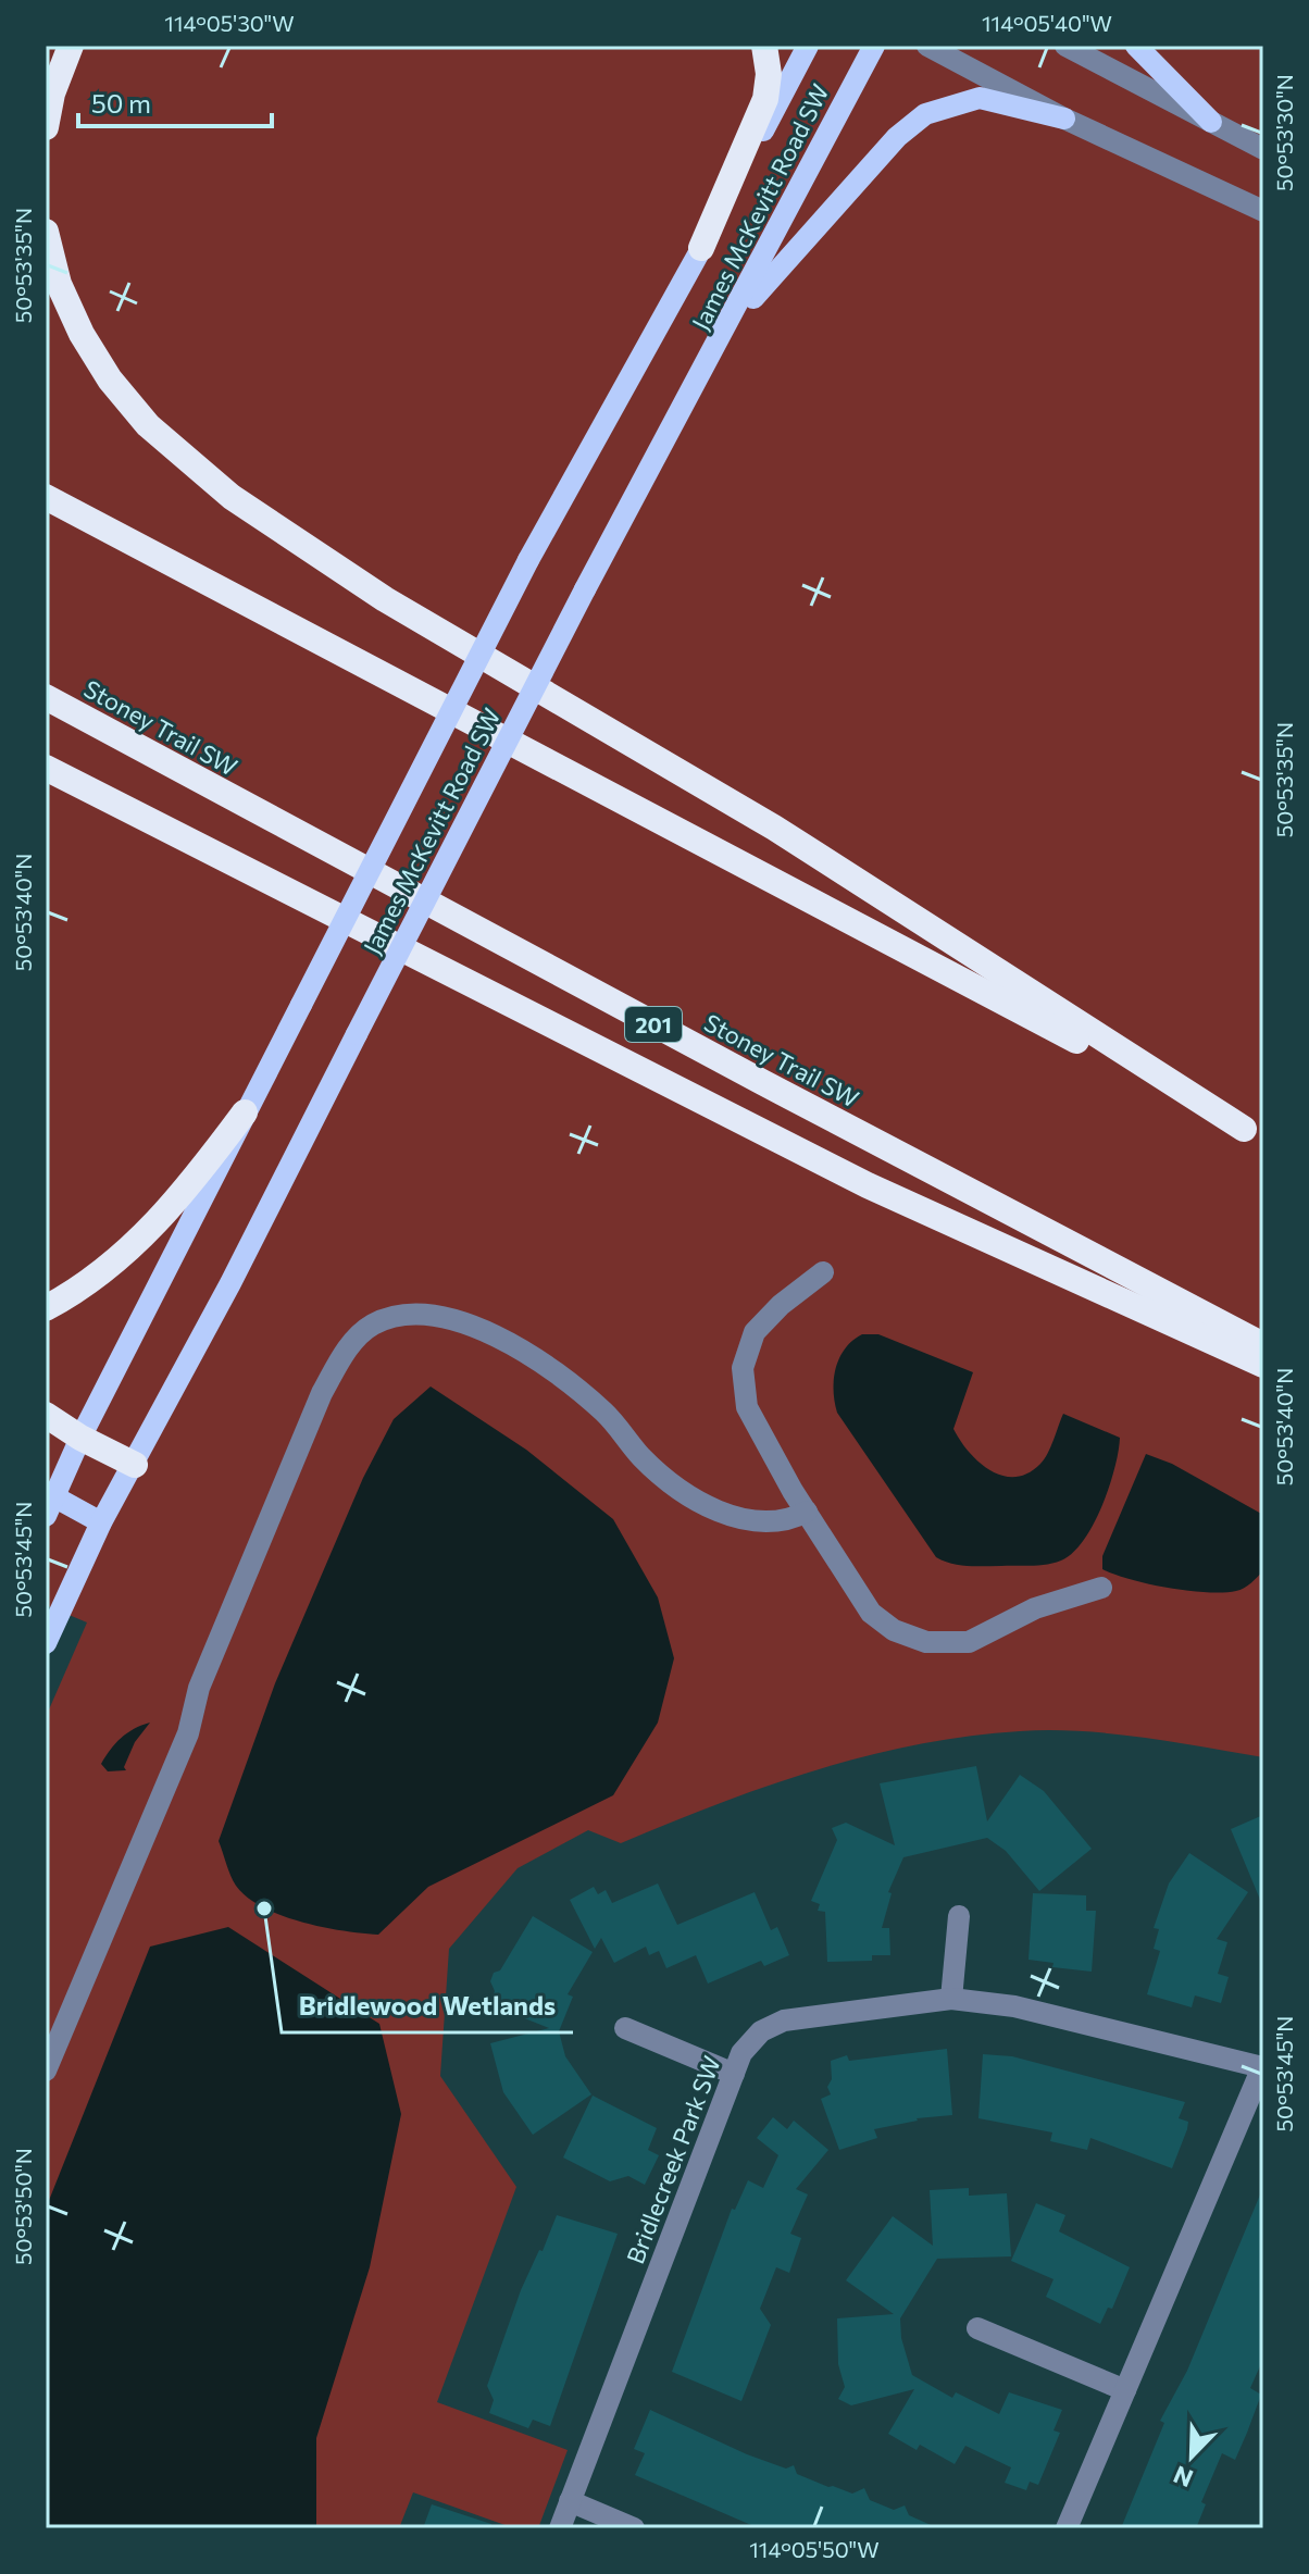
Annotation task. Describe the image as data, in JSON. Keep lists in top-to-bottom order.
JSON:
{
  "streets": {
    "highway": ["Stoney Trail SW", "201"],
    "main road": ["James McKevitt Road SW"],
    "street": ["Bridlecreek Park SW"]
  },
  "places": ["Bridlewood Wetlands"],
  "scale_bar": "50 m",
  "north": "bottom left",
  "coordinates": [
    "114°05'30\"W",
    "114°05'40\"W",
    "50°53'30\"N",
    "50°53'35\"N",
    "50°53'40\"N",
    "50°53'45\"N",
    "50°53'50\"N",
    "114°05'50\"W"
  ]
}
